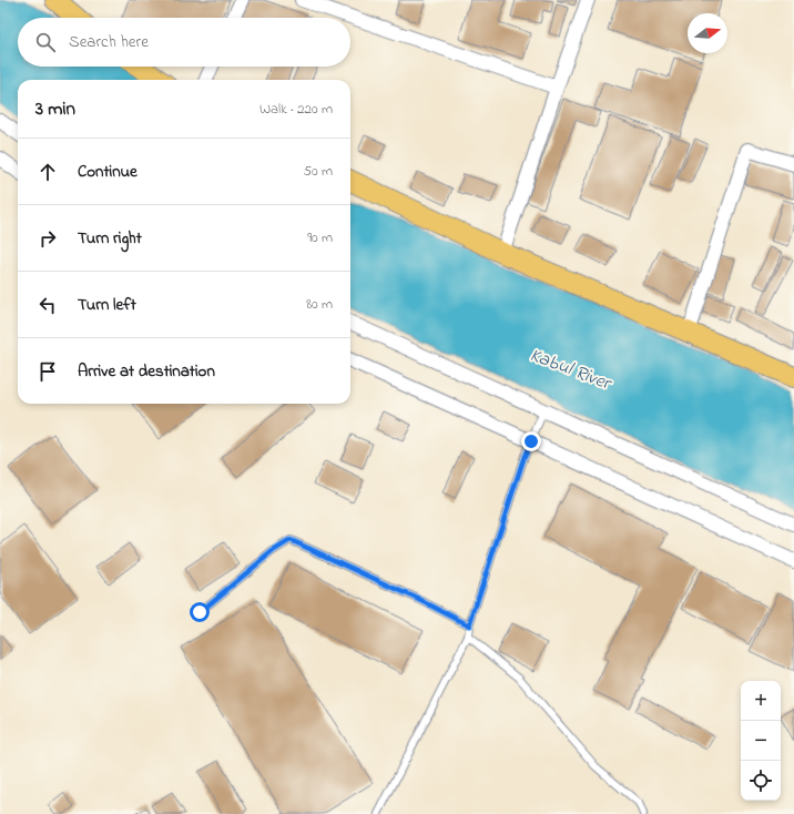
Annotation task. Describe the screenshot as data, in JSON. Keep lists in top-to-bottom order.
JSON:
{
  "water": ["Kabul River"],
  "north": "right",
  "page": {
    "search": "Search here",
    "heading": ["3 min", "Walk · 220 m"],
    "list": [
      ["Continue", "50 m"],
      ["Turn right", "90 m"],
      ["Turn left", "80 m"],
      "Arrive at destination"
    ],
    "map_buttons": ["+", "−"]
  }
}
